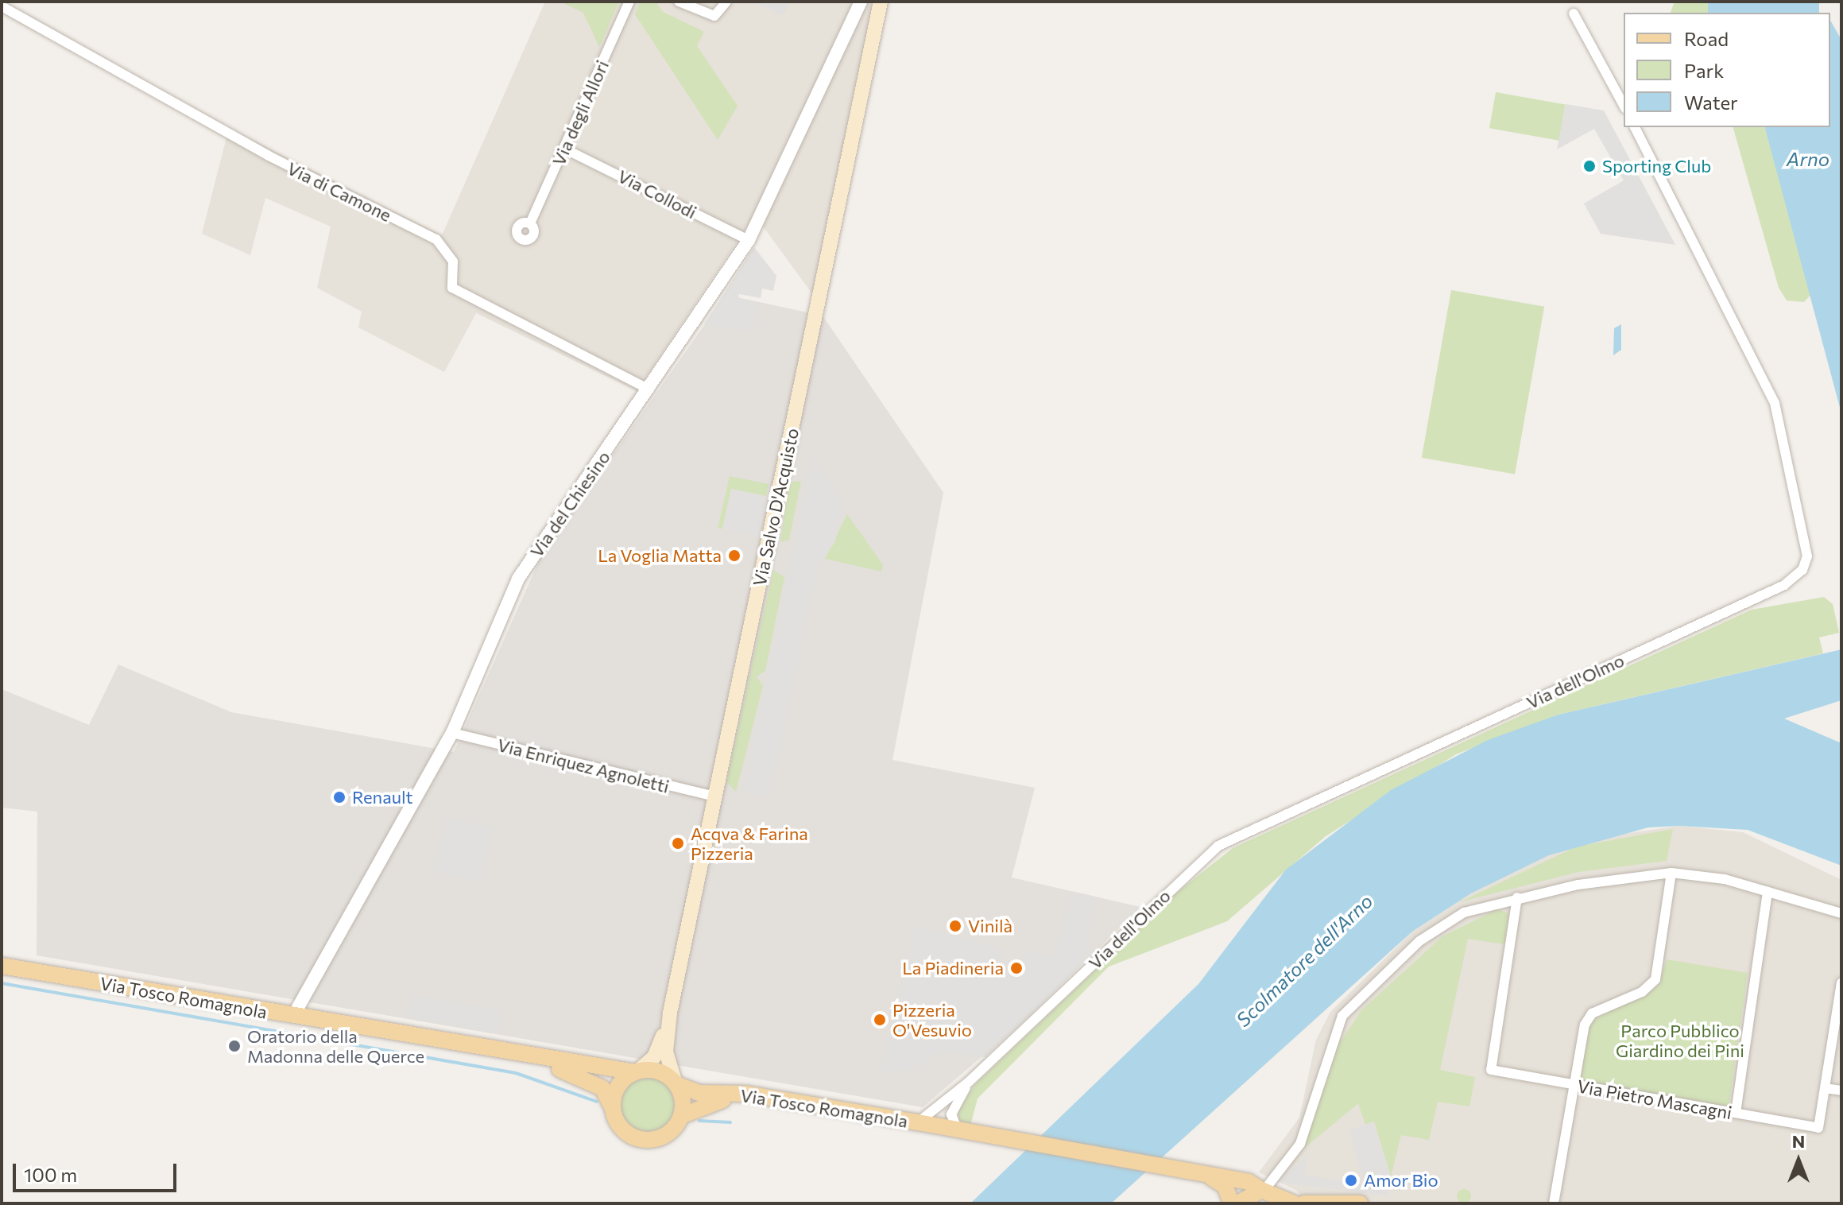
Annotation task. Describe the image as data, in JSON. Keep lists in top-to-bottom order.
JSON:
{
  "streets": {
    "main road": ["Via Salvo D'Acquisto", "Via Tosco Romagnola"],
    "street": [
      "Via degli Allori",
      "Via di Camone",
      "Via Collodi",
      "Via del Chiesino",
      "Via dell'Olmo",
      "Via Enriquez Agnoletti",
      "Via Pietro Mascagni"
    ]
  },
  "crossings": [
    ["Via degli Allori", "Via Collodi"],
    ["Via di Camone", "Via del Chiesino"],
    ["Via Collodi", "Via del Chiesino"],
    ["Via del Chiesino", "Via Enriquez Agnoletti"],
    ["Via del Chiesino", "Via Tosco Romagnola"],
    ["Via Salvo D'Acquisto", "Via Enriquez Agnoletti"],
    ["Via dell'Olmo", "Via Tosco Romagnola"]
  ],
  "water": ["Arno", "Scolmatore dell'Arno"],
  "parks": ["Parco Pubblico Giardino dei Pini"],
  "places": [
    "Sporting Club",
    "La Voglia Matta",
    "Renault",
    "Acqva & Farina Pizzeria",
    "Vinilà",
    "La Piadineria",
    "Pizzeria O'Vesuvio",
    "Oratorio della Madonna delle Querce",
    "Amor Bio"
  ],
  "legend": ["Road", "Park", "Water"],
  "scale_bar": "100 m",
  "north": "top"
}
